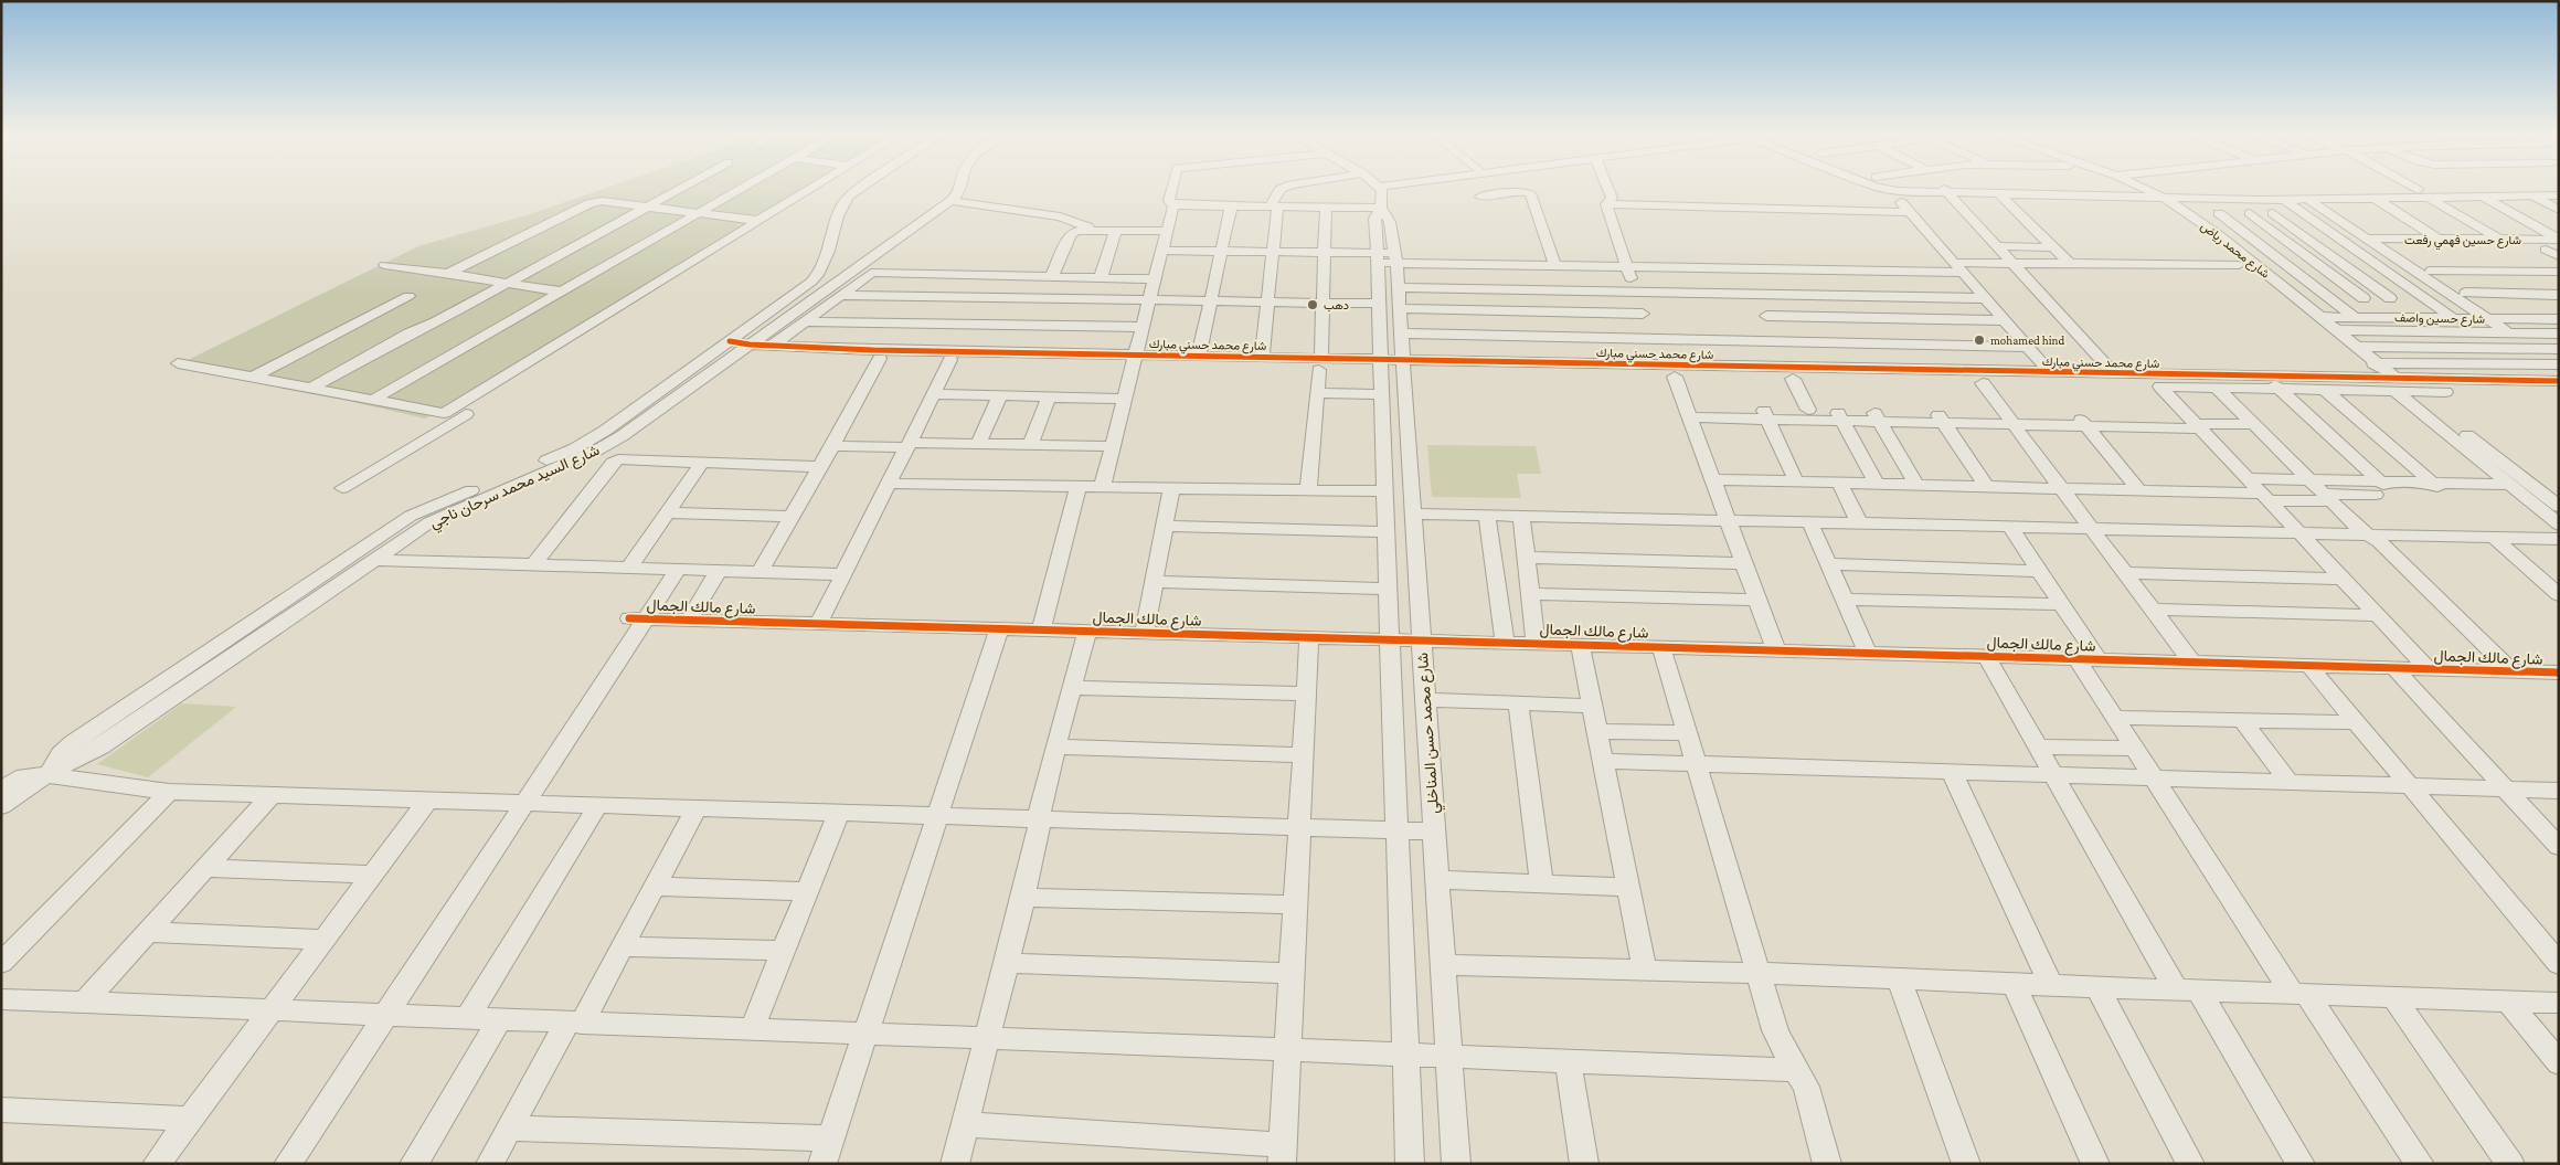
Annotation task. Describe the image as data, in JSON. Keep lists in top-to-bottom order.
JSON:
{
  "streets": {
    "street": [
      "شارع حسين فهمي رفعت",
      "شارع محمد رياض",
      "شارع حسين واصف",
      "شارع محمد حسني مبارك",
      "شارع السيد محمد سرحان ناجي",
      "شارع مالك الجمال",
      "شارع محمد حسن المناخلي"
    ]
  },
  "crossings": [
    ["شارع محمد رياض", "شارع حسين واصف"],
    ["شارع محمد رياض", "شارع محمد حسني مبارك"],
    ["شارع محمد حسني مبارك", "شارع السيد محمد سرحان ناجي"],
    ["شارع محمد حسني مبارك", "شارع محمد حسن المناخلي"],
    ["شارع مالك الجمال", "شارع محمد حسن المناخلي"]
  ],
  "places": ["دهب", "mohamed hind"]
}
